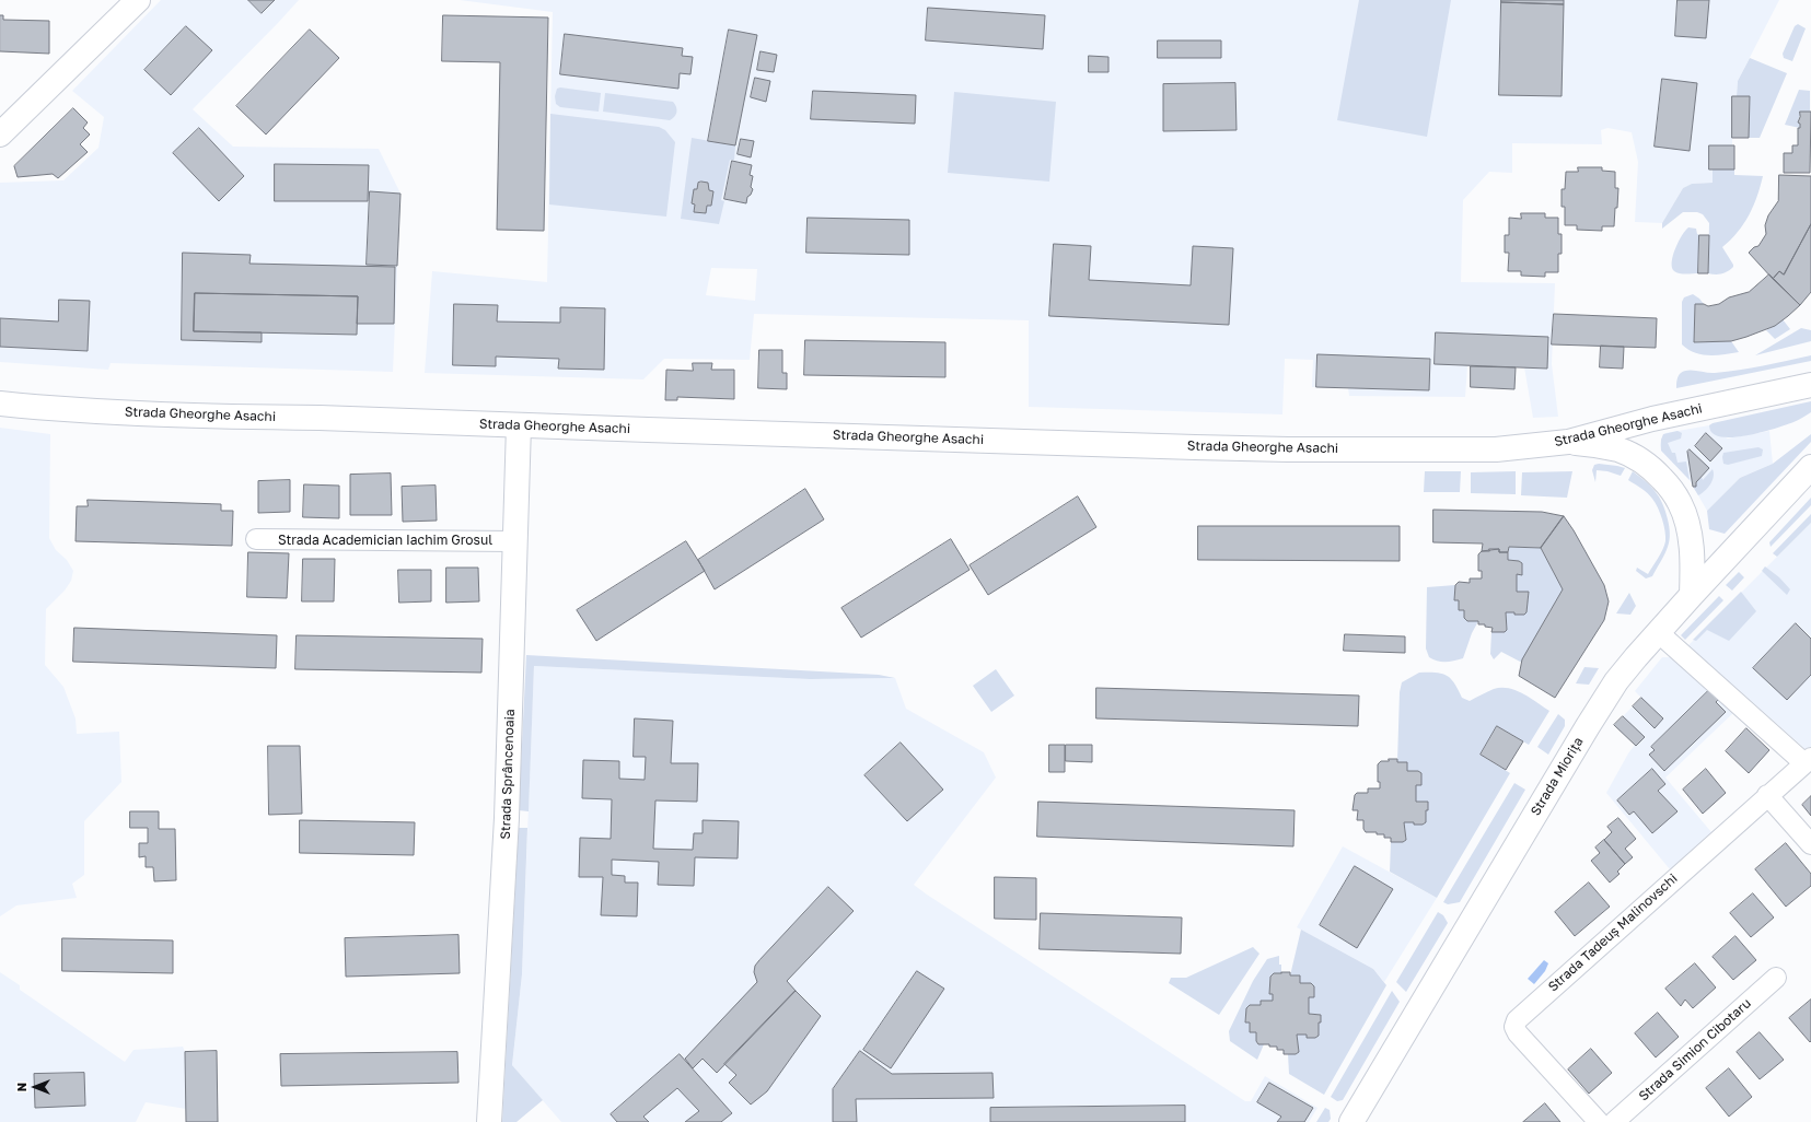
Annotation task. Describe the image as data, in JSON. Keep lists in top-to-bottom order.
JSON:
{
  "streets": {
    "main road": ["Strada Gheorghe Asachi", "Strada Sprâncenoaia", "Strada Miorița"],
    "street": ["Strada Academician Iachim Grosul", "Strada Tadeuș Malinovschi", "Strada Simion Cibotaru"]
  },
  "crossings": [
    ["Strada Gheorghe Asachi", "Strada Sprâncenoaia"],
    ["Strada Academician Iachim Grosul", "Strada Sprâncenoaia"]
  ],
  "north": "left"
}
